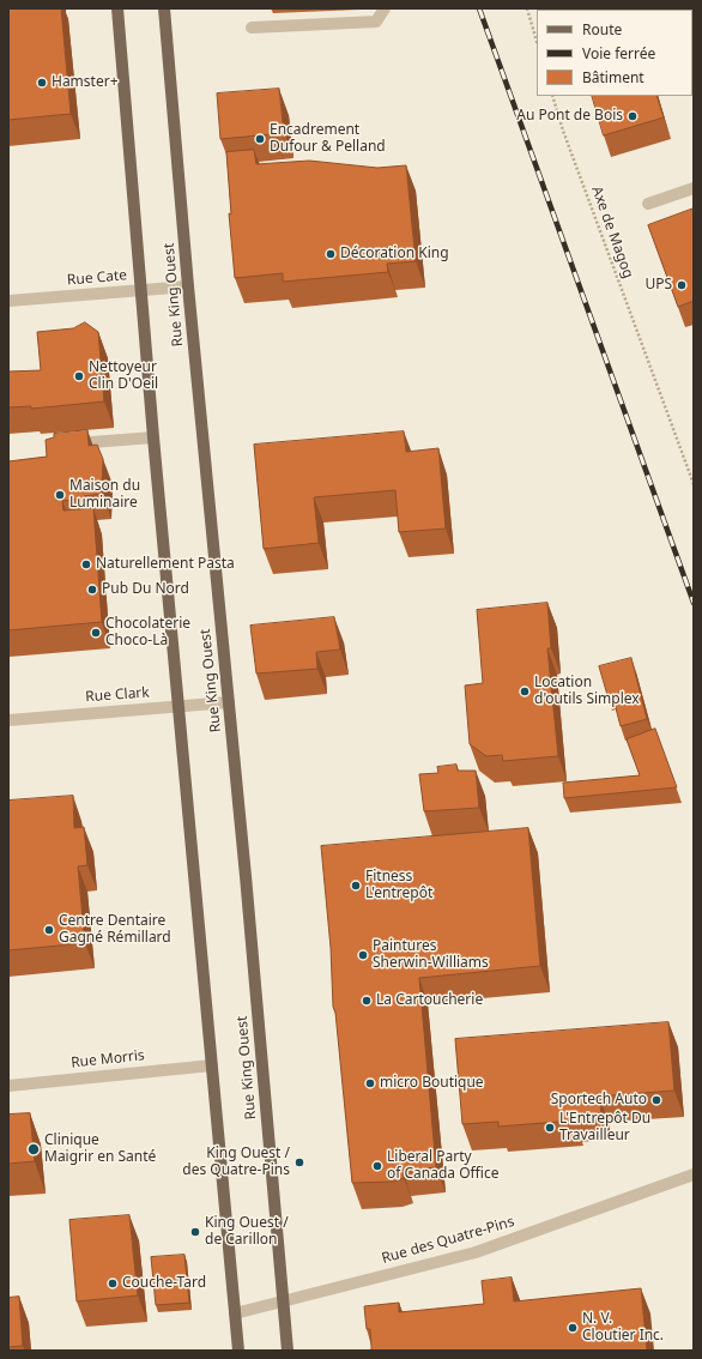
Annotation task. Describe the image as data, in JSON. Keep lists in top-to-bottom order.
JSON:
{
  "streets": {
    "main road": ["Rue King Ouest"],
    "street": [
      "Rue Cate",
      "Rue Clark",
      "Rue Morris",
      "Rue des Quatre-Pins"
    ],
    "path": ["Axe de Magog"]
  },
  "crossings": [
    ["Rue Cate", "Rue King Ouest"],
    ["Rue King Ouest", "Rue Clark"],
    ["Rue King Ouest", "Rue des Quatre-Pins"]
  ],
  "places": [
    "Hamster+",
    "Au Pont de Bois",
    "Encadrement Dufour & Pelland",
    "Décoration King",
    "UPS",
    "Nettoyeur Clin D'Oeil",
    "Maison du Luminaire",
    "Naturellement Pasta",
    "Pub Du Nord",
    "Chocolaterie Choco-Là",
    "Location d'outils Simplex",
    "Fitness L'entrepôt",
    "Centre Dentaire Gagné Rémillard",
    "Paintures Sherwin-Williams",
    "La Cartoucherie",
    "micro Boutique",
    "Sportech Auto",
    "L'Entrepôt Du Travailleur",
    "Clinique Maigrir en Santé",
    "King Ouest / des Quatre-Pins",
    "Liberal Party of Canada Office",
    "King Ouest / de Carillon",
    "Couche-Tard",
    "N. V. Cloutier Inc."
  ],
  "legend": ["Route", "Voie ferrée", "Bâtiment"]
}
